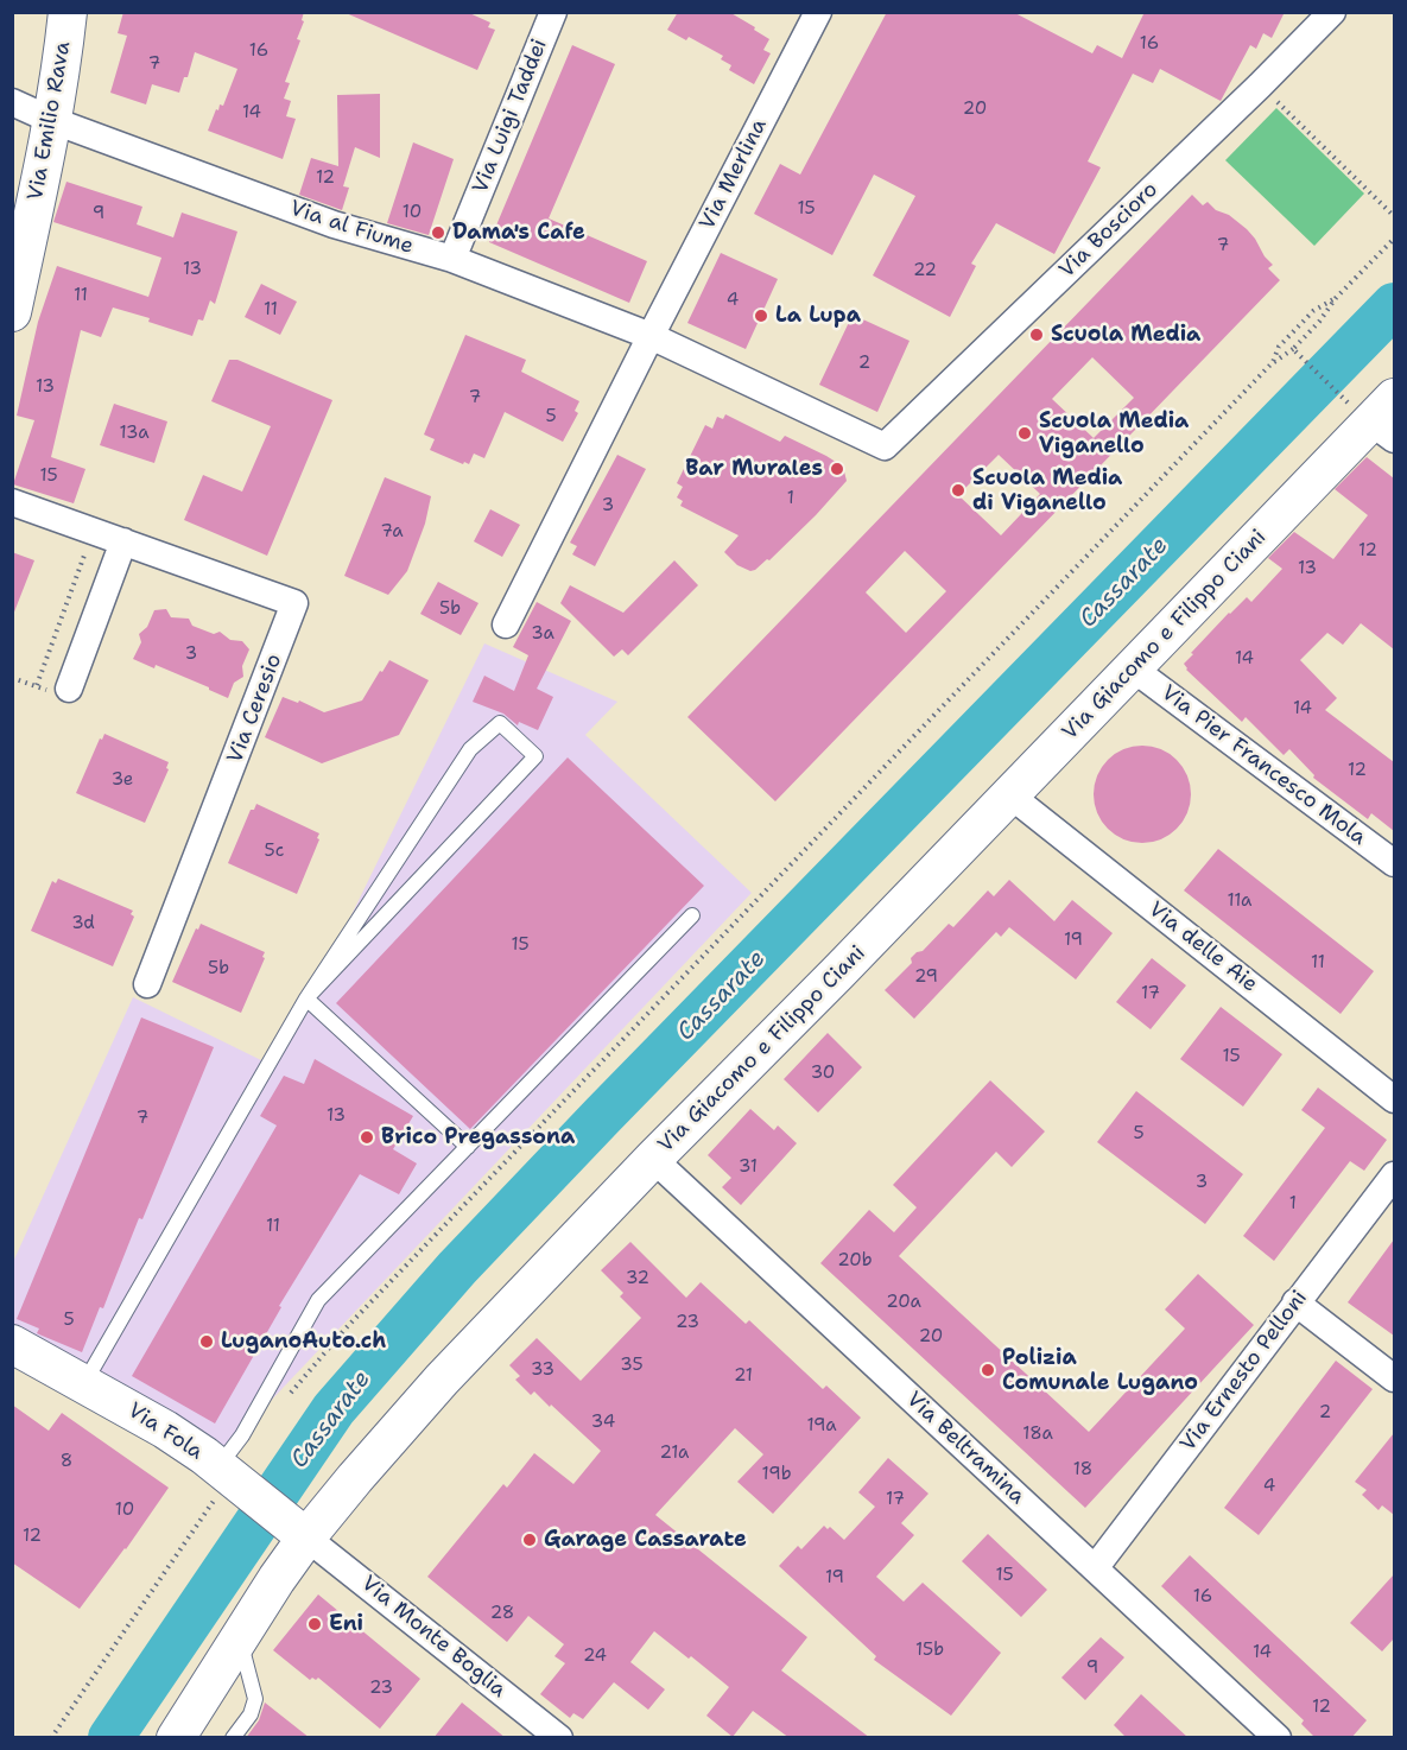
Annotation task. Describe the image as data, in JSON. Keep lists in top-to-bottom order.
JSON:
{
  "streets": {
    "main road": ["Via Emilio Rava", "Via Giacomo e Filippo Ciani", "Via Fola"],
    "street": [
      "Via Luigi Taddei",
      "Via Merlina",
      "Via al Fiume",
      "Via Boscioro",
      "Via Ceresio",
      "Via Pier Francesco Mola",
      "Via delle Aie",
      "Via Ernesto Pelloni",
      "Via Beltramina",
      "Via Monte Boglia"
    ]
  },
  "crossings": [
    ["Via Luigi Taddei", "Via al Fiume"],
    ["Via Emilio Rava", "Via al Fiume"],
    ["Via Merlina", "Via al Fiume"],
    ["Via al Fiume", "Via Boscioro"],
    ["Via Giacomo e Filippo Ciani", "Via Pier Francesco Mola"],
    ["Via Giacomo e Filippo Ciani", "Via delle Aie"],
    ["Via Giacomo e Filippo Ciani", "Via Fola"],
    ["Via Giacomo e Filippo Ciani", "Via Beltramina"],
    ["Via Giacomo e Filippo Ciani", "Via Monte Boglia"],
    ["Via Ernesto Pelloni", "Via Beltramina"],
    ["Via Fola", "Via Monte Boglia"]
  ],
  "water": ["Cassarate"],
  "places": [
    "Dama's Cafe",
    "La Lupa",
    "Scuola Media",
    "Scuola Media Viganello",
    "Bar Murales",
    "Scuola Media di Viganello",
    "Brico Pregassona",
    "LuganoAuto.ch",
    "Polizia Comunale Lugano",
    "Garage Cassarate",
    "Eni"
  ],
  "house_numbers": [
    "16",
    "16",
    "7",
    "20",
    "14",
    "12",
    "15",
    "10",
    "9",
    "7",
    "13",
    "22",
    "11",
    "4",
    "11",
    "2",
    "13",
    "7",
    "5",
    "13a",
    "15",
    "1",
    "3",
    "7a",
    "12",
    "13",
    "5b",
    "3a",
    "3",
    "14",
    "14",
    "12",
    "3e",
    "5c",
    "11a",
    "3d",
    "19",
    "15",
    "11",
    "5b",
    "29",
    "17",
    "15",
    "30",
    "13",
    "7",
    "5",
    "31",
    "3",
    "1",
    "11",
    "20b",
    "32",
    "20a",
    "5",
    "23",
    "20",
    "35",
    "33",
    "21",
    "2",
    "34",
    "19a",
    "18a",
    "21a",
    "8",
    "18",
    "19b",
    "4",
    "17",
    "10",
    "12",
    "15",
    "19",
    "16",
    "28",
    "15b",
    "14",
    "24",
    "9",
    "23",
    "12"
  ]
}
